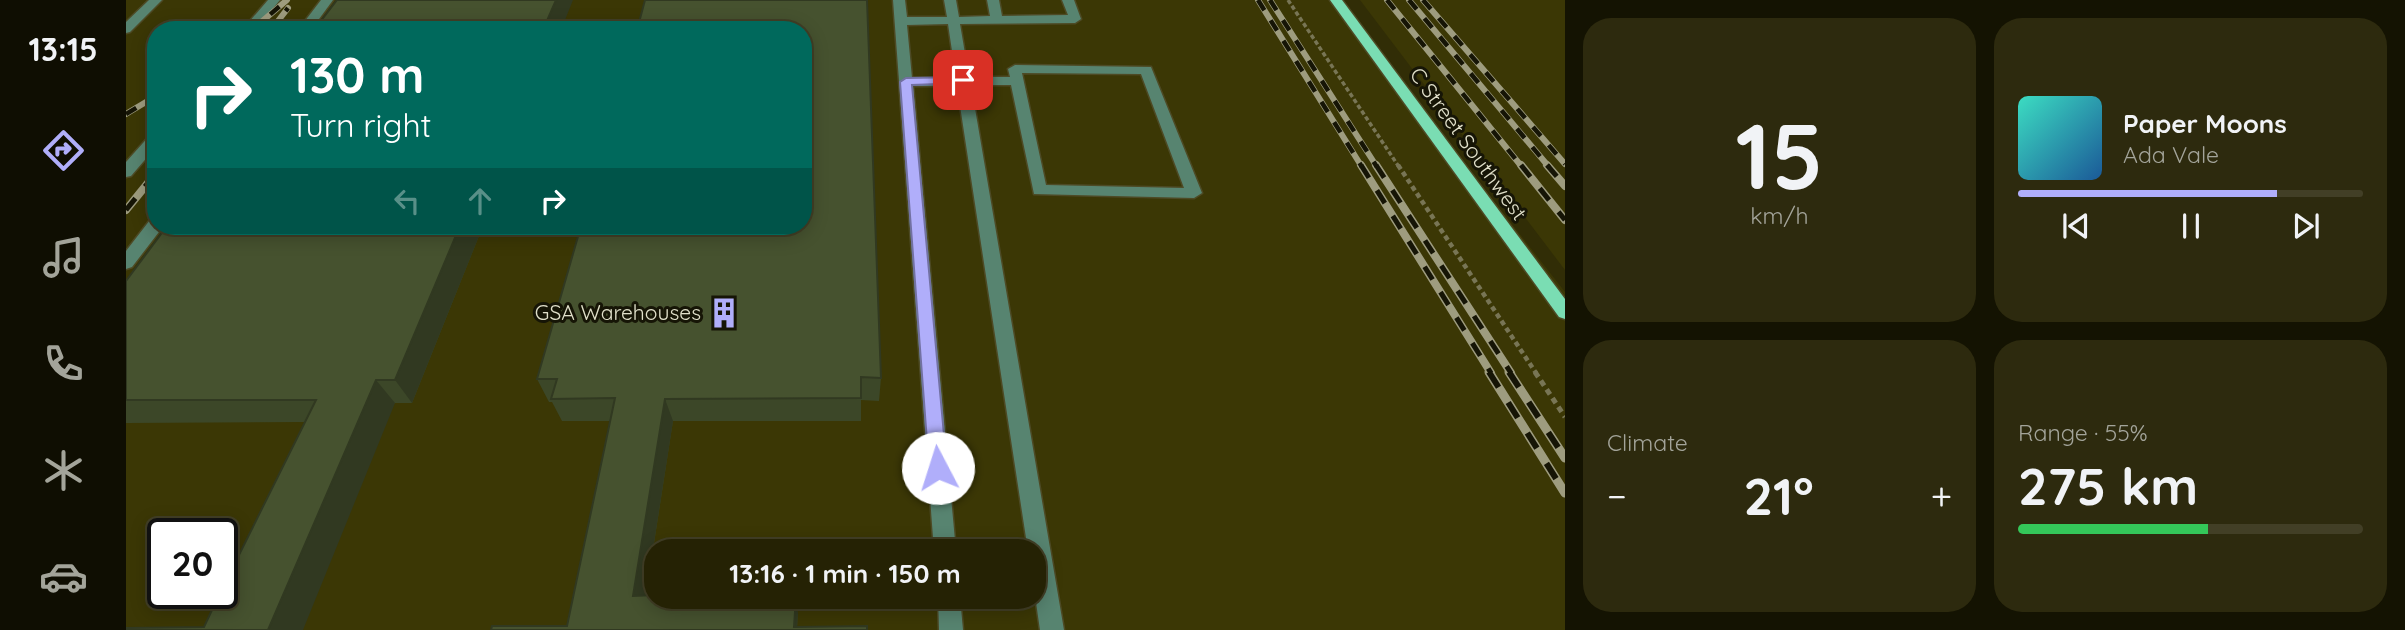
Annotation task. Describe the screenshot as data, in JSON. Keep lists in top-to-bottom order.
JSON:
{
  "streets": {
    "main road": ["C Street Southwest"]
  },
  "places": {
    "building": ["GSA Warehouses"]
  },
  "page": {
    "tabs": "13:15",
    "tile": [
      ["15", "km/h"],
      "Climate",
      ["Range · 55%", "275 km"]
    ],
    "turn": ["130 m", "Turn right"],
    "song": ["Paper Moons", "Ada Vale"],
    "heat": ["−", "21°", "+"],
    "limit": "20",
    "trip": "13:16 · 1 min · 150 m"
  }
}
